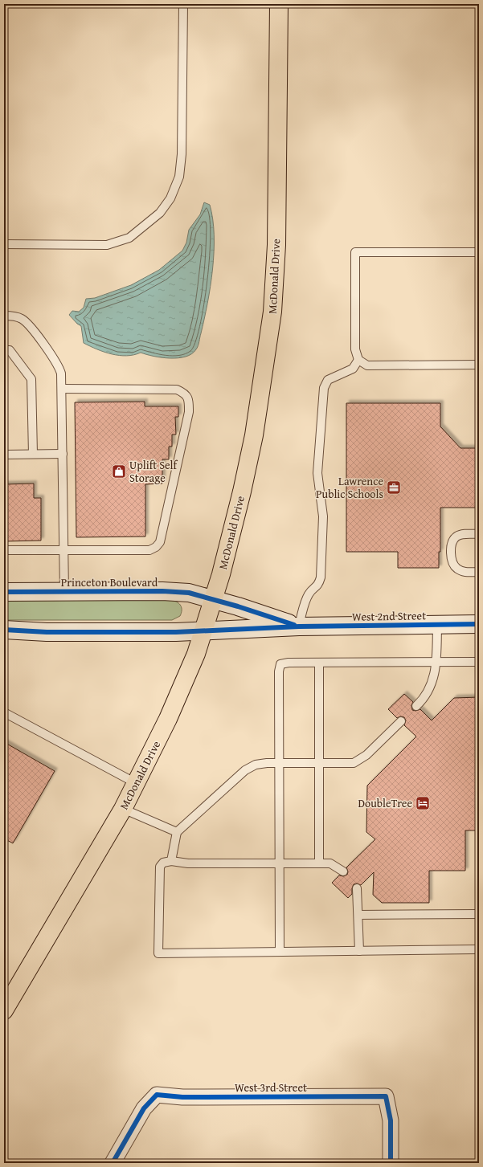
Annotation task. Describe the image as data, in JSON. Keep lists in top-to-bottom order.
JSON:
{
  "streets": {
    "highway": ["McDonald Drive"],
    "street": ["Princeton Boulevard", "West 2nd Street", "West 3rd Street"]
  },
  "crossings": [
    ["McDonald Drive", "Princeton Boulevard"],
    ["McDonald Drive", "West 2nd Street"],
    ["Princeton Boulevard", "West 2nd Street"]
  ],
  "places": {
    "shop": ["Uplift Self Storage"],
    "office": ["Lawrence Public Schools"],
    "hotel": ["DoubleTree"]
  }
}
